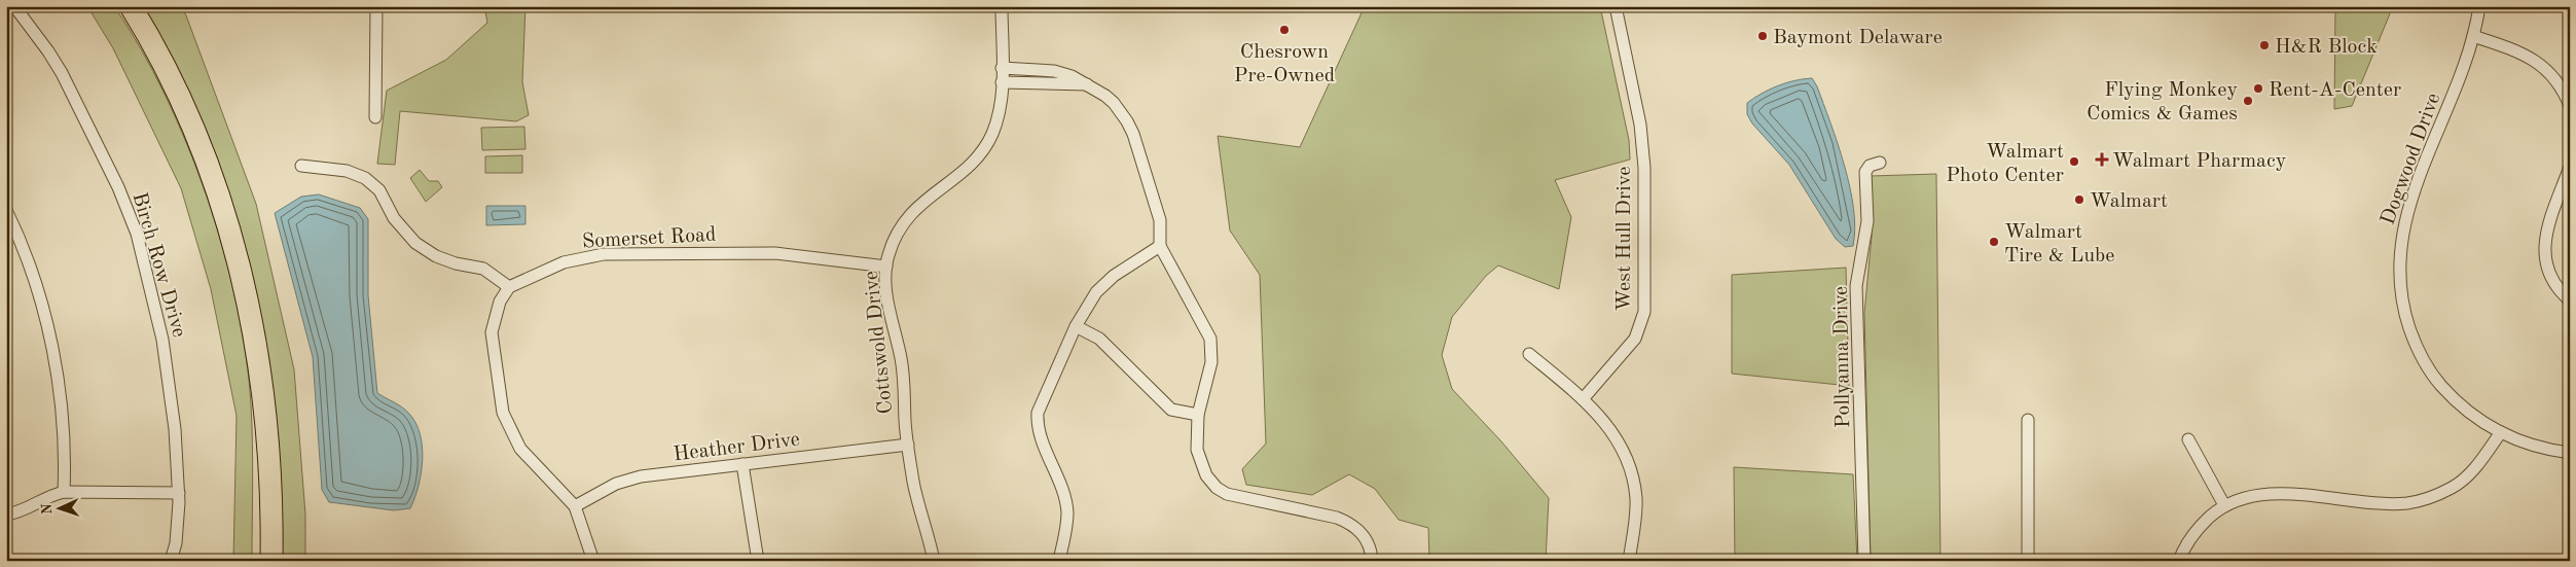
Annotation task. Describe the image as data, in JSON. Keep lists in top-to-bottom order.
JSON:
{
  "streets": {
    "street": [
      "Dogwood Drive",
      "Somerset Road",
      "West Hull Drive",
      "Birch Row Drive",
      "Cottswold Drive",
      "Pollyanna Drive",
      "Heather Drive"
    ]
  },
  "crossings": [
    ["Somerset Road", "Cottswold Drive"],
    ["Cottswold Drive", "Heather Drive"]
  ],
  "places": {
    "other": [
      "Chesrown Pre-Owned",
      "Baymont Delaware",
      "H&R Block",
      "Rent-A-Center",
      "Flying Monkey Comics & Games",
      "Walmart Photo Center",
      "Walmart",
      "Walmart Tire & Lube"
    ],
    "health": ["Walmart Pharmacy"]
  },
  "north": "left"
}
